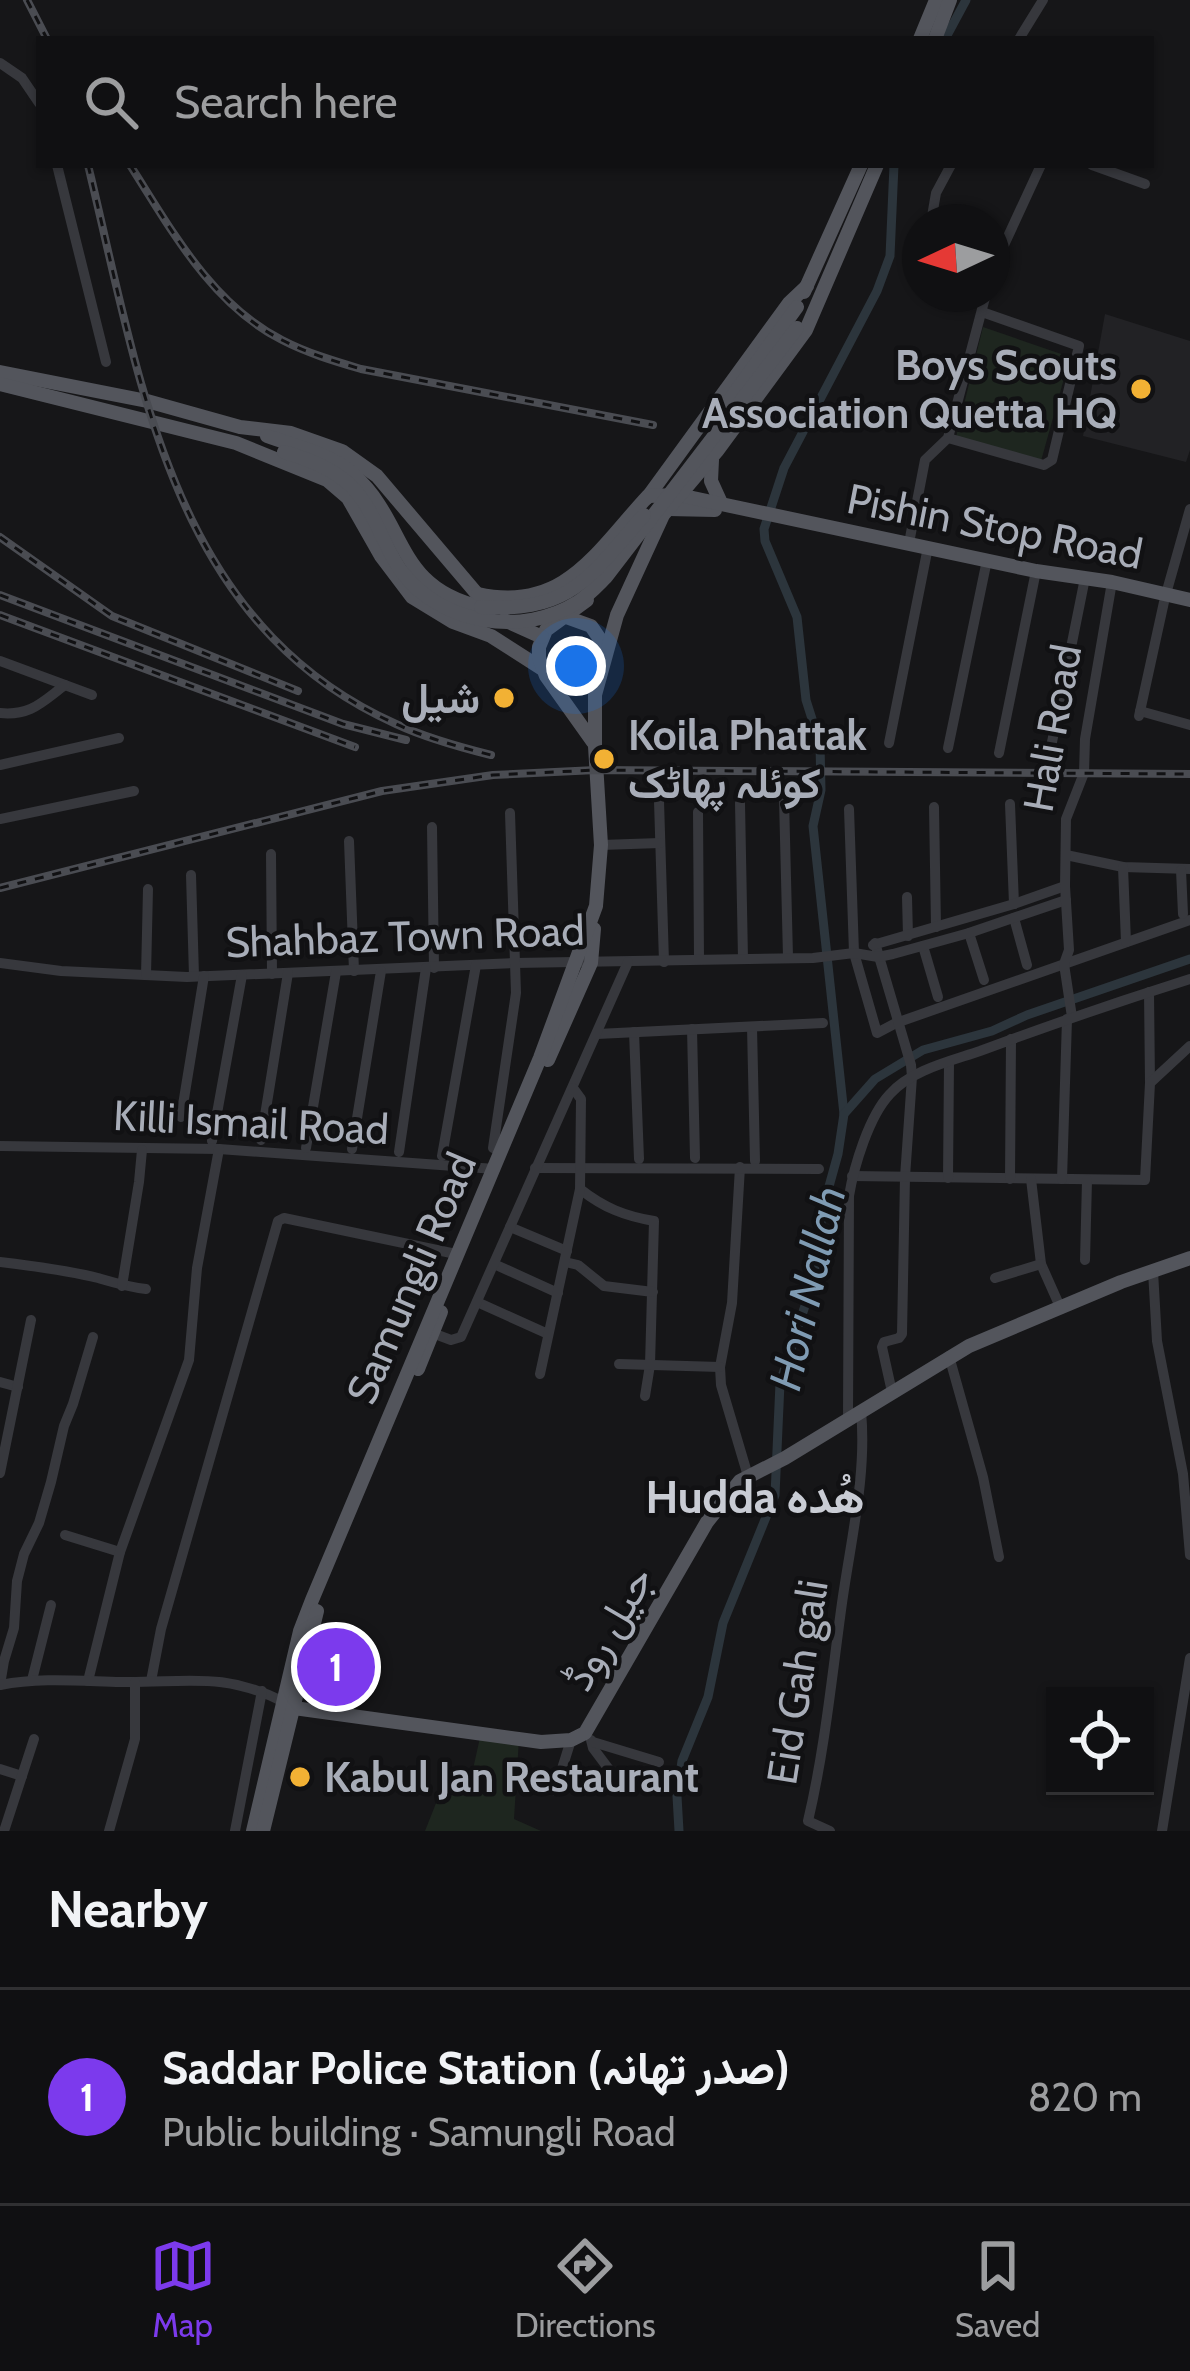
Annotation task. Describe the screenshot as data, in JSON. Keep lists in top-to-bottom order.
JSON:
{
  "streets": {
    "main road": ["Pishin Stop Road", "Samungli Road", "جیل روڈ"],
    "street": [
      "Hali Road",
      "Shahbaz Town Road",
      "Killi Ismail Road",
      "Eid Gah gali"
    ]
  },
  "crossings": [
    ["Pishin Stop Road", "Hali Road"],
    ["Shahbaz Town Road", "Samungli Road"],
    ["Killi Ismail Road", "Samungli Road"],
    ["Samungli Road", "جیل روڈ"],
    ["جیل روڈ", "Eid Gah gali"]
  ],
  "districts": ["Hudda ھُدہ"],
  "water": ["Hori Nallah"],
  "places": [
    "Boys Scouts Association Quetta HQ",
    "شیل",
    "Koila Phattak کوئلہ پھاٹک",
    "Kabul Jan Restaurant"
  ],
  "north": "left",
  "page": {
    "search": "Search here",
    "pins": "1",
    "heading": "Nearby",
    "list": [
      {
        "mark": "1",
        "name": "Saddar Police Station (صدر تھانہ)",
        "note": "Public building · Samungli Road",
        "value": "820 m"
      }
    ],
    "nav": ["Map", "Directions", "Saved"]
  }
}
